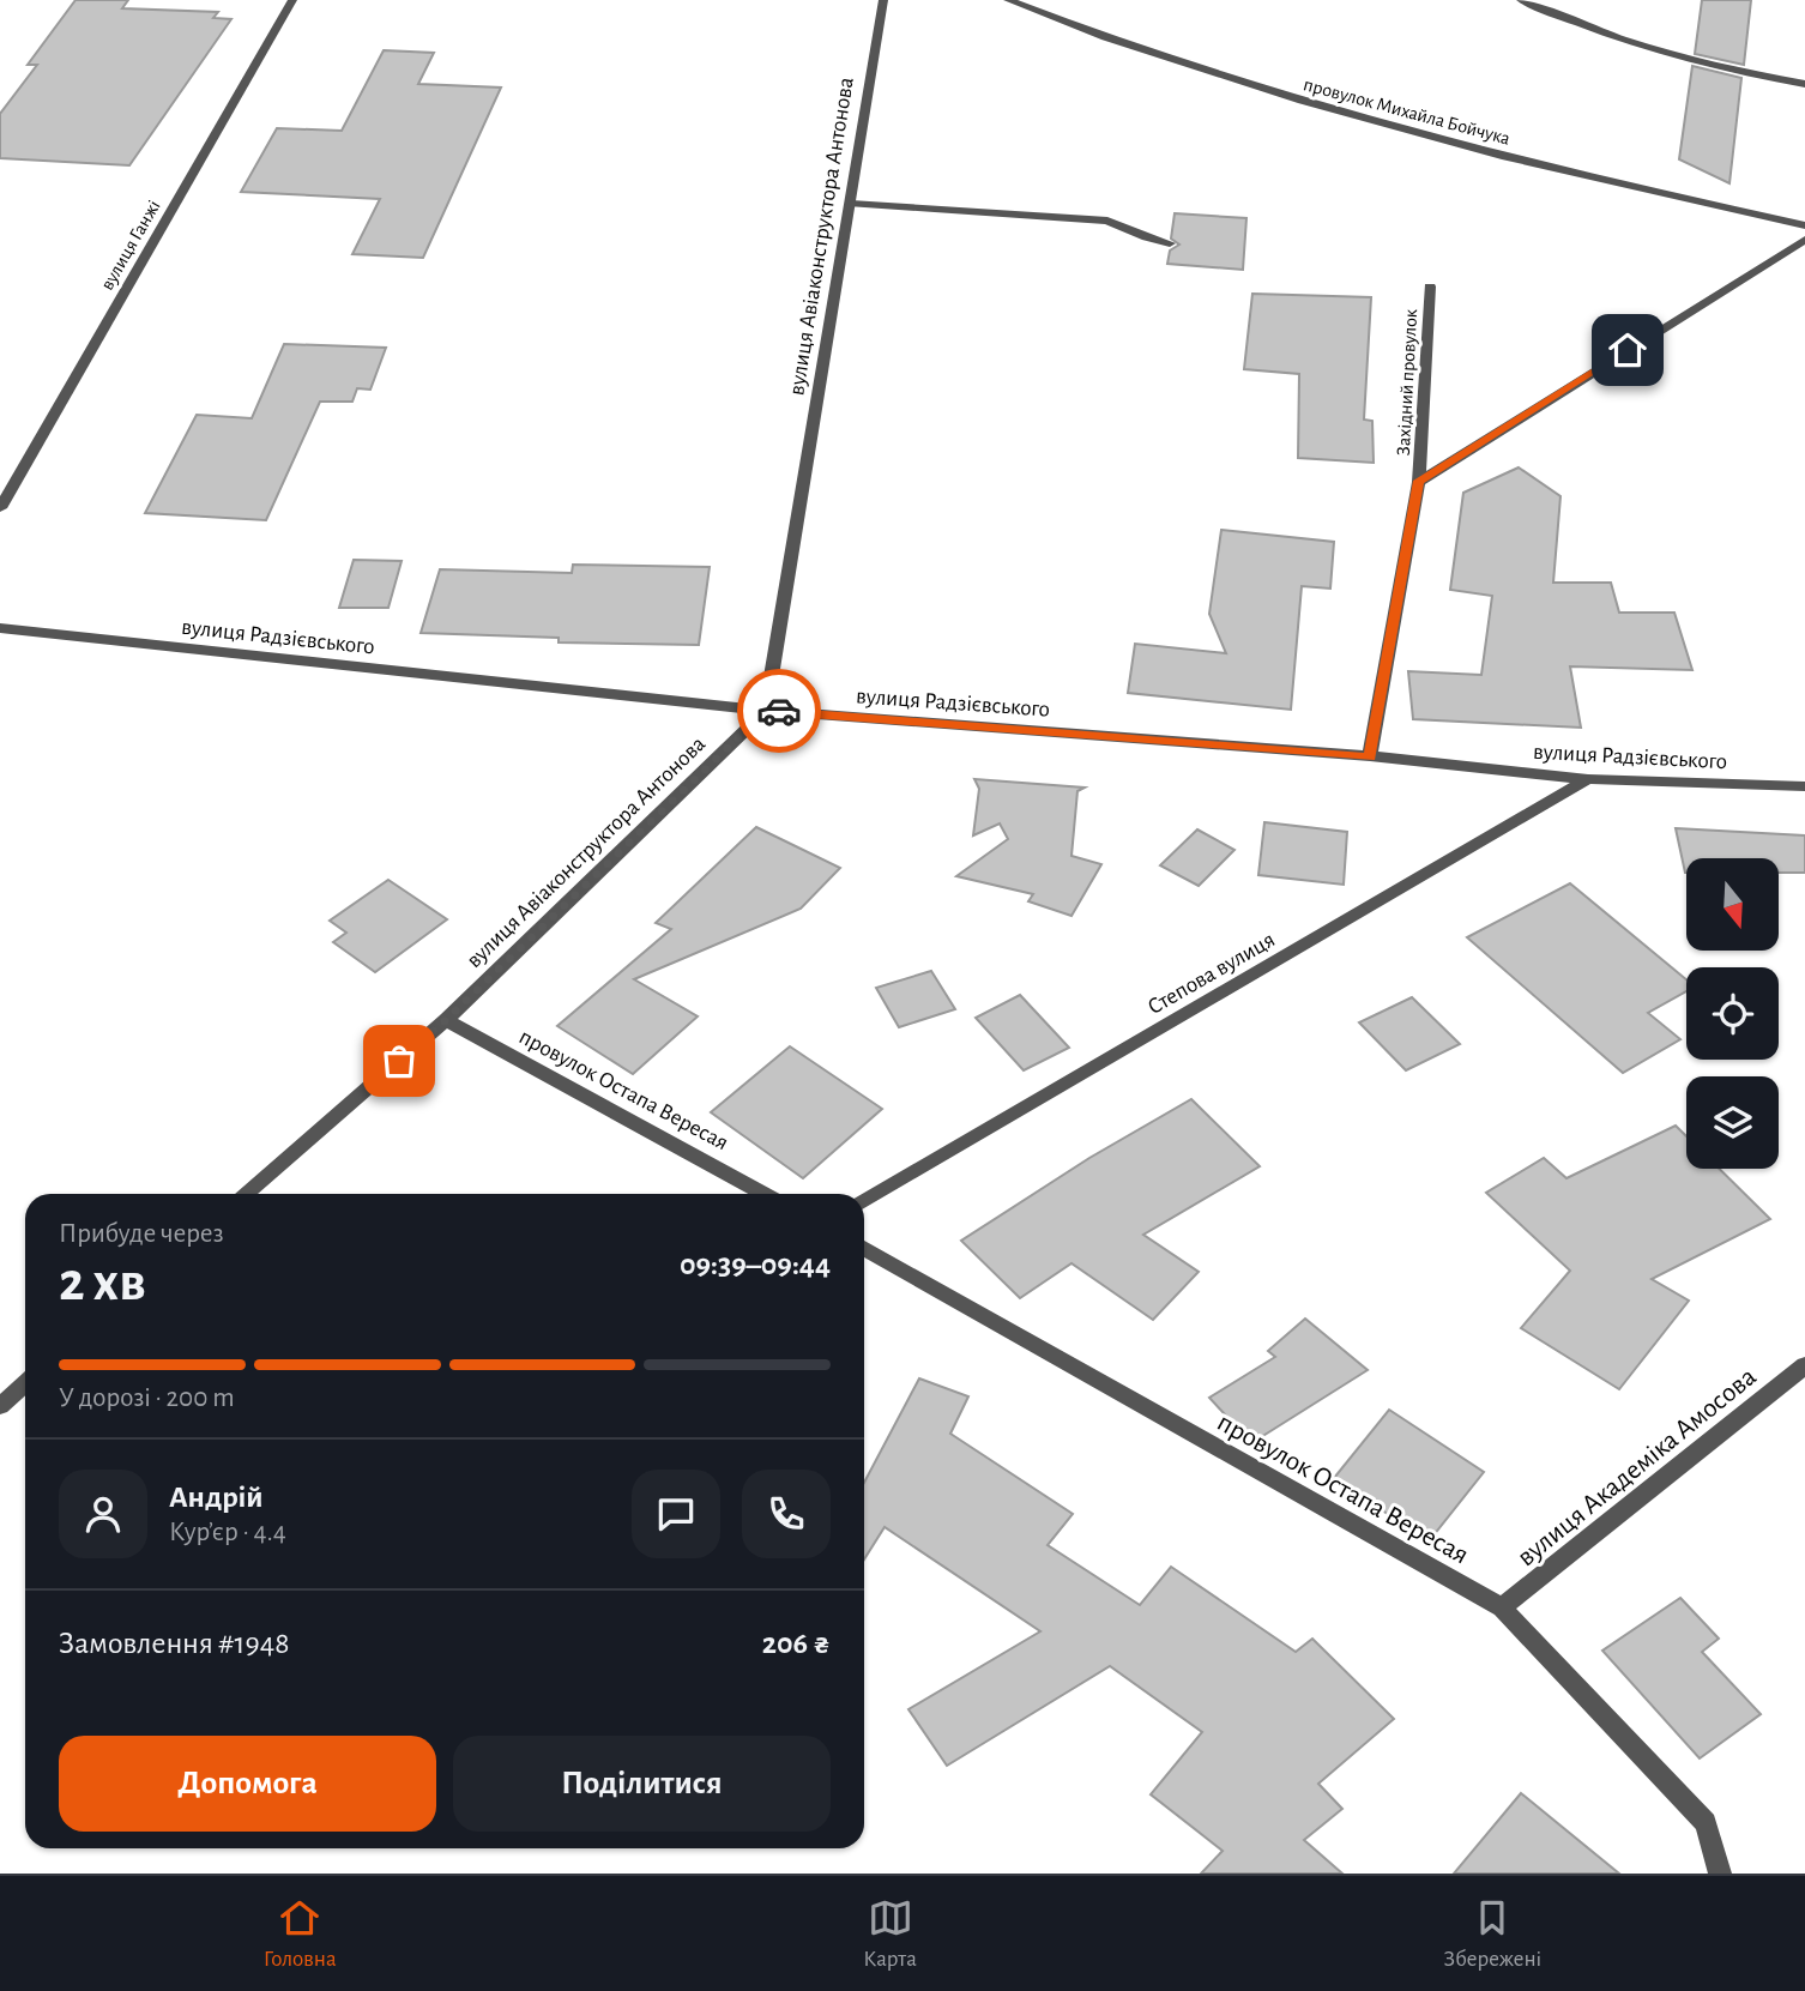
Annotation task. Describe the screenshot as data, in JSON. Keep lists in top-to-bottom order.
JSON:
{
  "streets": {
    "street": [
      "провулок Михайла Бойчука",
      "вулиця Авіаконструктора Антонова",
      "вулиця Ганжі",
      "Західний провулок",
      "вулиця Радзієвського",
      "Степова вулиця",
      "провулок Остапа Вересая",
      "вулиця Академіка Амосова"
    ]
  },
  "crossings": [
    ["вулиця Авіаконструктора Антонова", "вулиця Радзієвського"],
    ["вулиця Авіаконструктора Антонова", "провулок Остапа Вересая"],
    ["Західний провулок", "вулиця Радзієвського"],
    ["вулиця Радзієвського", "Степова вулиця"],
    ["провулок Остапа Вересая", "вулиця Академіка Амосова"]
  ],
  "north": "bottom",
  "page": {
    "heading": ["2 хв", "Прибуде через", "09:39–09:44"],
    "panel": [
      "Андрій",
      "Кур’єр · 4.4",
      "Замовлення #1948",
      "206 ₴"
    ],
    "bar": "У дорозі · 200 m",
    "buttons": ["Допомога", "Поділитися"],
    "tabs": ["Головна", "Карта", "Збережені"]
  }
}
